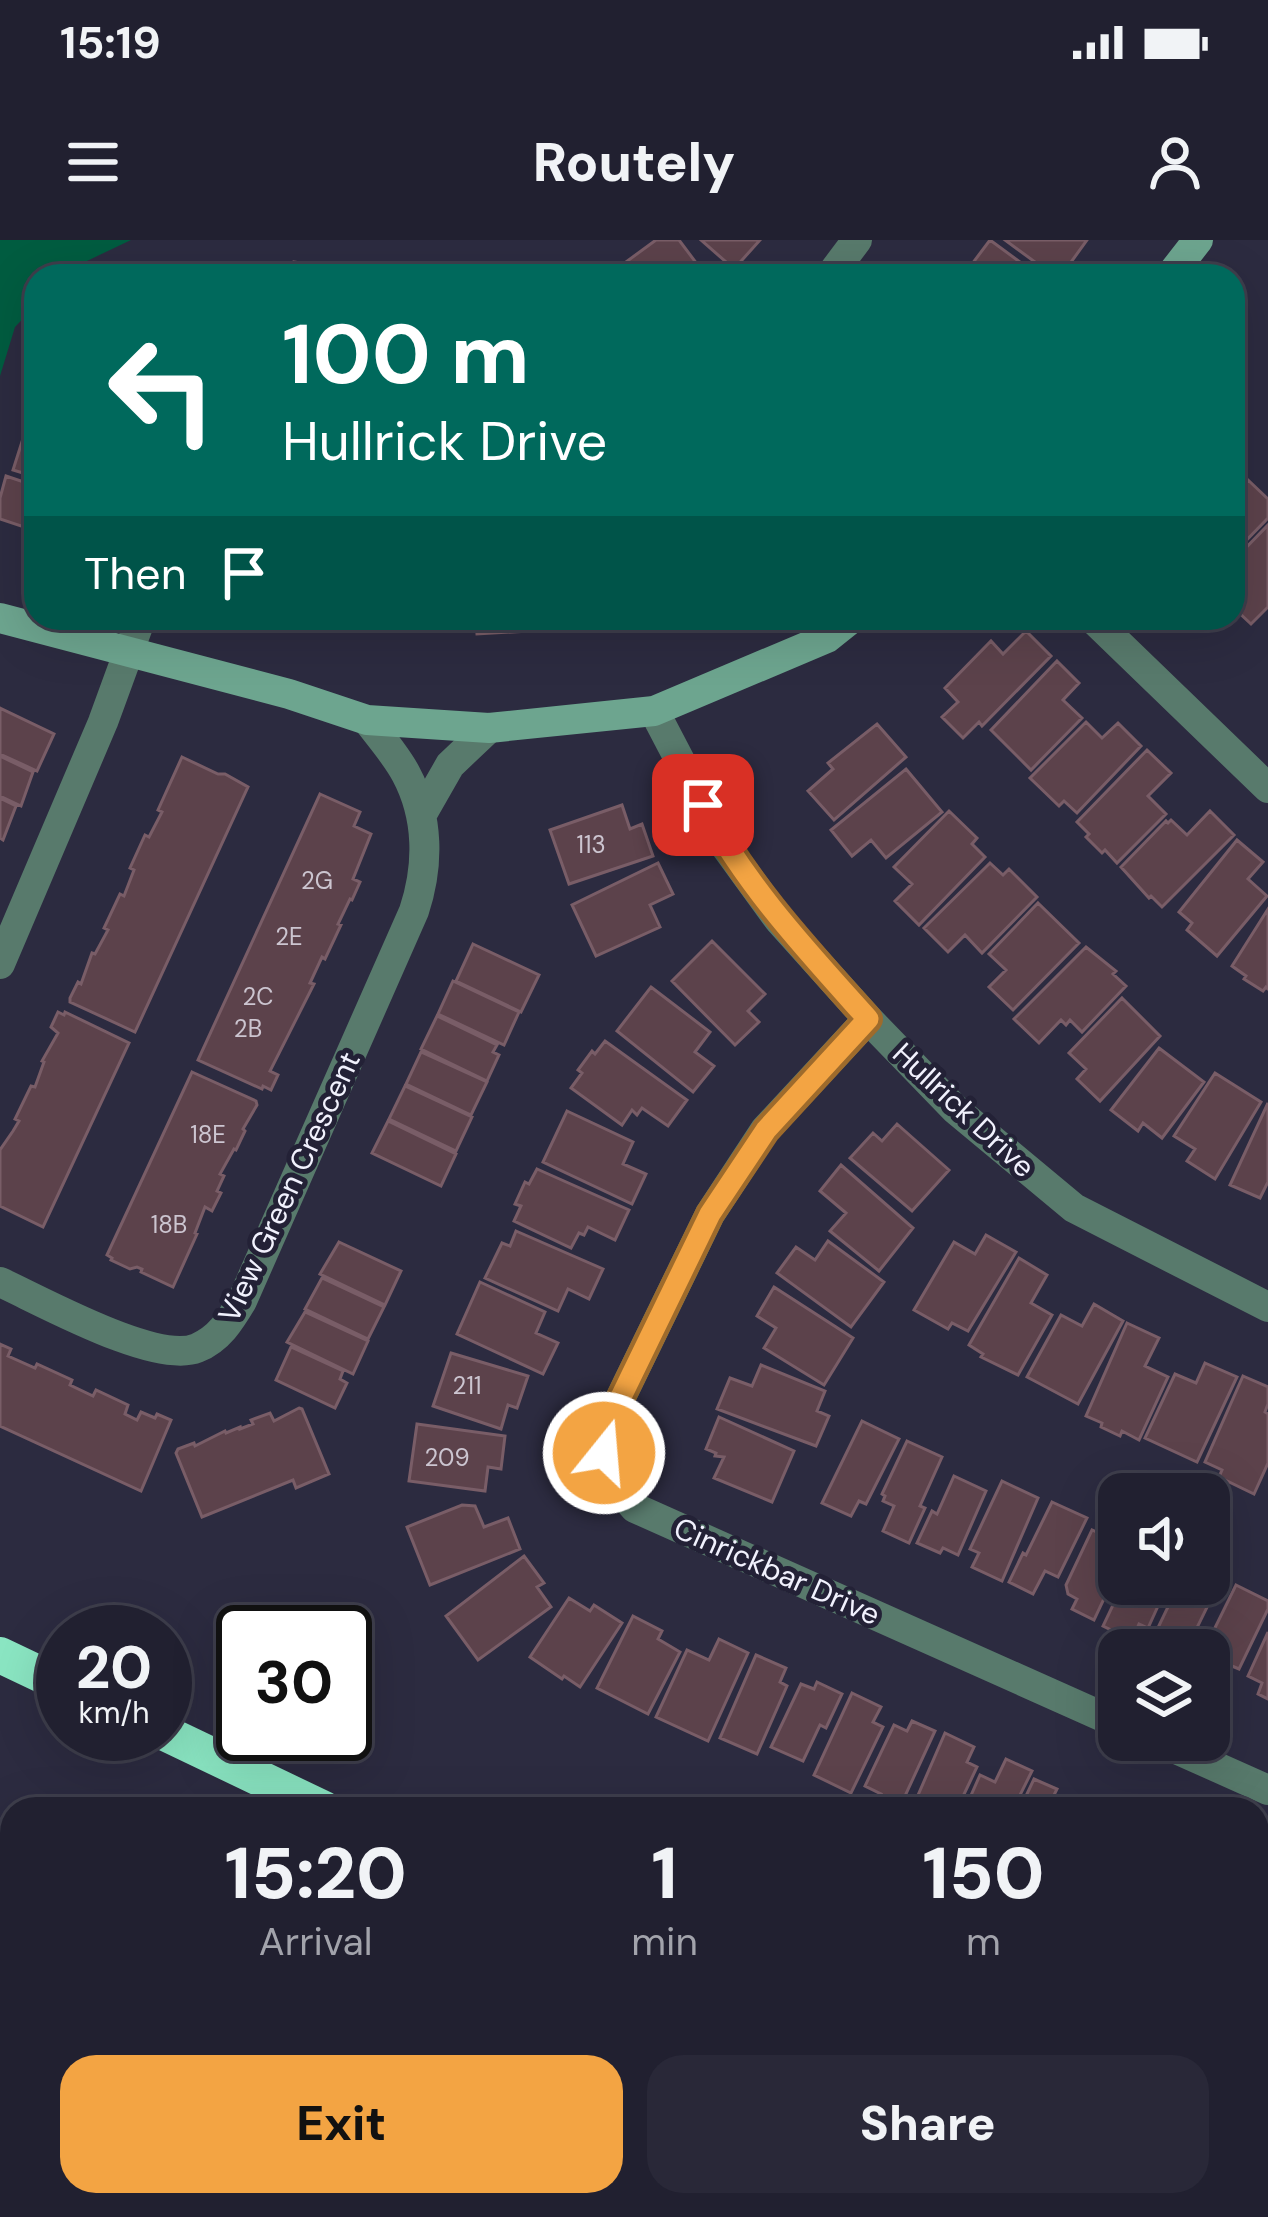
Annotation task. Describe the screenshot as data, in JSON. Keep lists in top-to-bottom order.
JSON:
{
  "streets": {
    "street": ["Hullrick Drive", "View Green Crescent", "Cinrickbar Drive"]
  },
  "crossings": [
    ["Hullrick Drive", "Cinrickbar Drive"]
  ],
  "house_numbers": [
    "113",
    "2G",
    "2E",
    "2C",
    "2B",
    "18E",
    "18B",
    "211",
    "209"
  ],
  "page": {
    "status": "15:19",
    "header": "Routely",
    "turn": ["100 m", "Hullrick Drive"],
    "then": "Then",
    "speed": "20 km/h",
    "limit": "30",
    "eta": [
      "15:20",
      "Arrival",
      "1",
      "min",
      "150",
      "m"
    ],
    "buttons": ["Exit", "Share"]
  }
}
